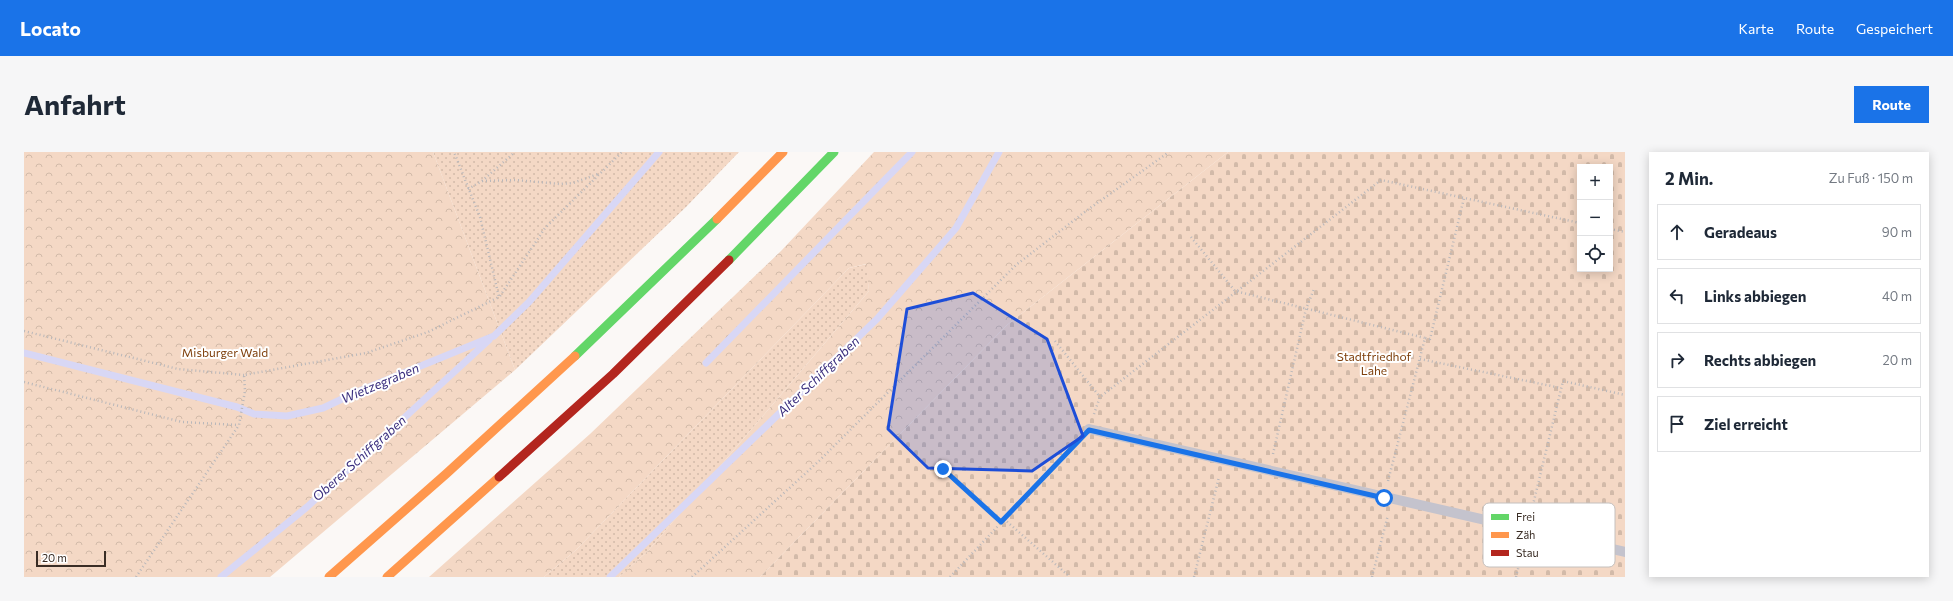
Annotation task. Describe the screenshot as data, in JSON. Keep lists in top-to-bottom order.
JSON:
{
  "water": ["Alter Schiffgraben", "Wietzegraben", "Oberer Schiffgraben"],
  "parks": ["Misburger Wald", "Stadtfriedhof Lahe"],
  "legend": ["Frei", "Zäh", "Stau"],
  "scale_bar": "20 m",
  "page": {
    "header": "Locato",
    "nav": ["Karte", "Route", "Gespeichert"],
    "buttons": "Route",
    "title": "Anfahrt",
    "heading": ["2 Min.", "Zu Fuß · 150 m"],
    "map_buttons": ["+", "−"],
    "list": [
      ["Geradeaus", "90 m"],
      ["Links abbiegen", "40 m"],
      ["Rechts abbiegen", "20 m"],
      "Ziel erreicht"
    ],
    "scale": "20 m"
  }
}
